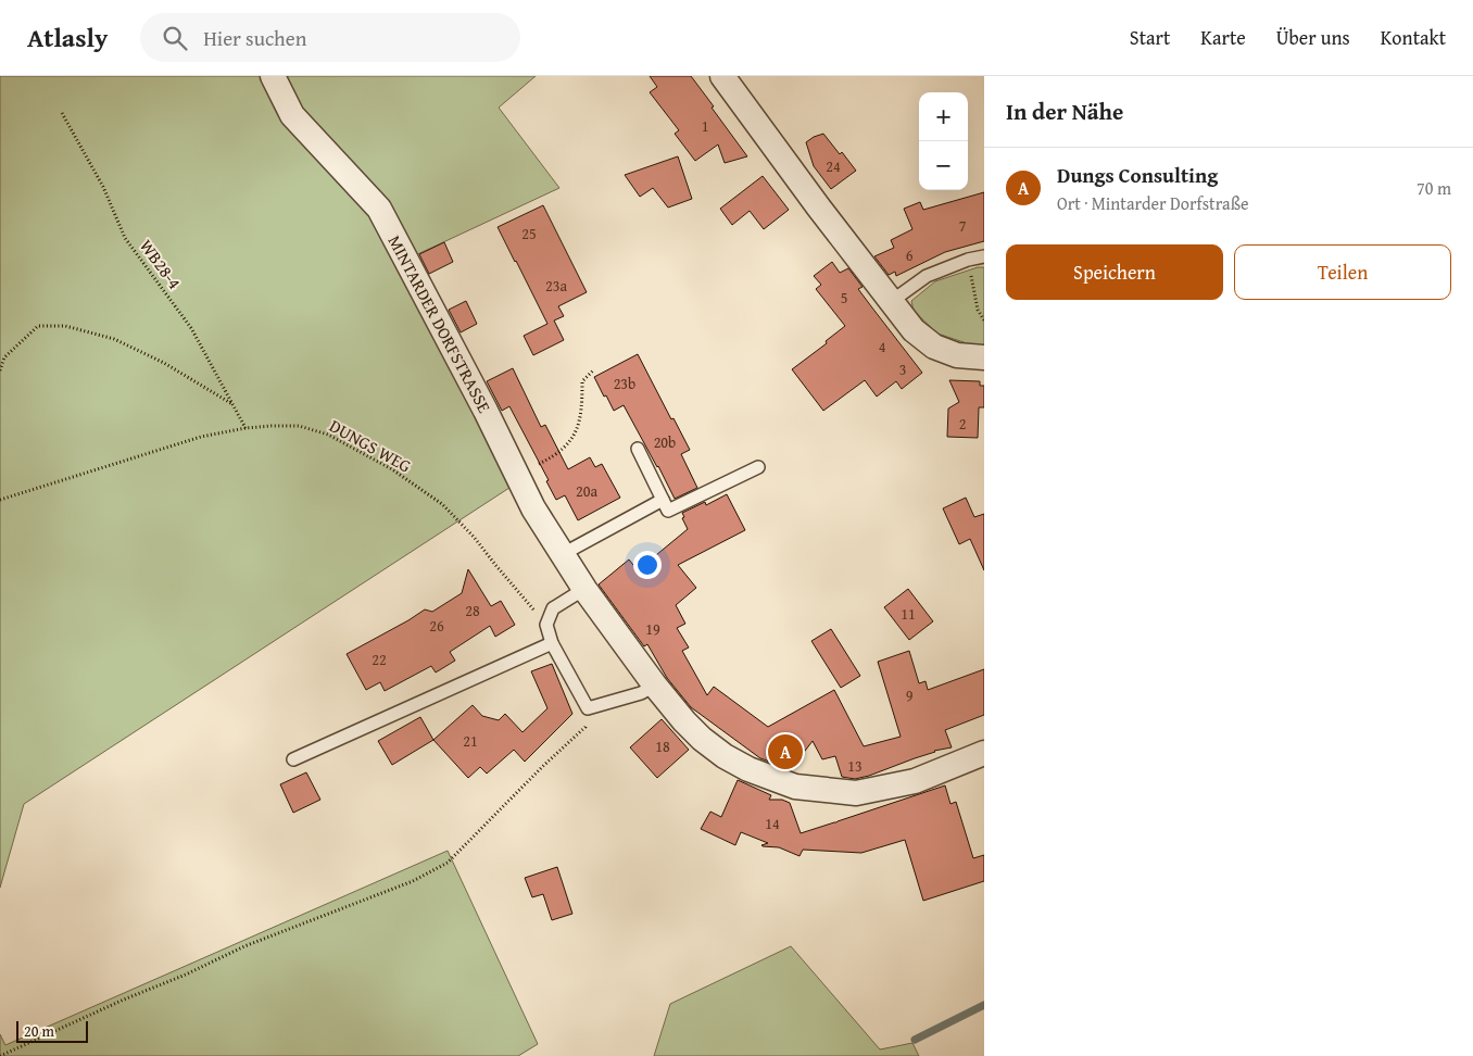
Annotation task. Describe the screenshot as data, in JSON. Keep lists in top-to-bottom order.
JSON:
{
  "streets": {
    "street": ["MINTARDER DORFSTRASSE"],
    "path": ["WB28-4", "DUNGS WEG"]
  },
  "crossings": [
    ["WB28-4", "DUNGS WEG"]
  ],
  "house_numbers": [
    "1",
    "24",
    "7",
    "25",
    "6",
    "23a",
    "5",
    "4",
    "3",
    "23b",
    "2",
    "20b",
    "20a",
    "28",
    "11",
    "26",
    "19",
    "22",
    "9",
    "21",
    "18",
    "13",
    "14"
  ],
  "scale_bar": "20 m",
  "page": {
    "header": "Atlasly",
    "search": "Hier suchen",
    "nav": [
      "Start",
      "Karte",
      "Über uns",
      "Kontakt"
    ],
    "heading": "In der Nähe",
    "map_buttons": ["+", "−"],
    "list": [
      {
        "mark": "A",
        "name": "Dungs Consulting",
        "note": "Ort · Mintarder Dorfstraße",
        "value": "70 m"
      }
    ],
    "buttons": ["Speichern", "Teilen"],
    "pins": "A",
    "scale": "20 m"
  }
}
